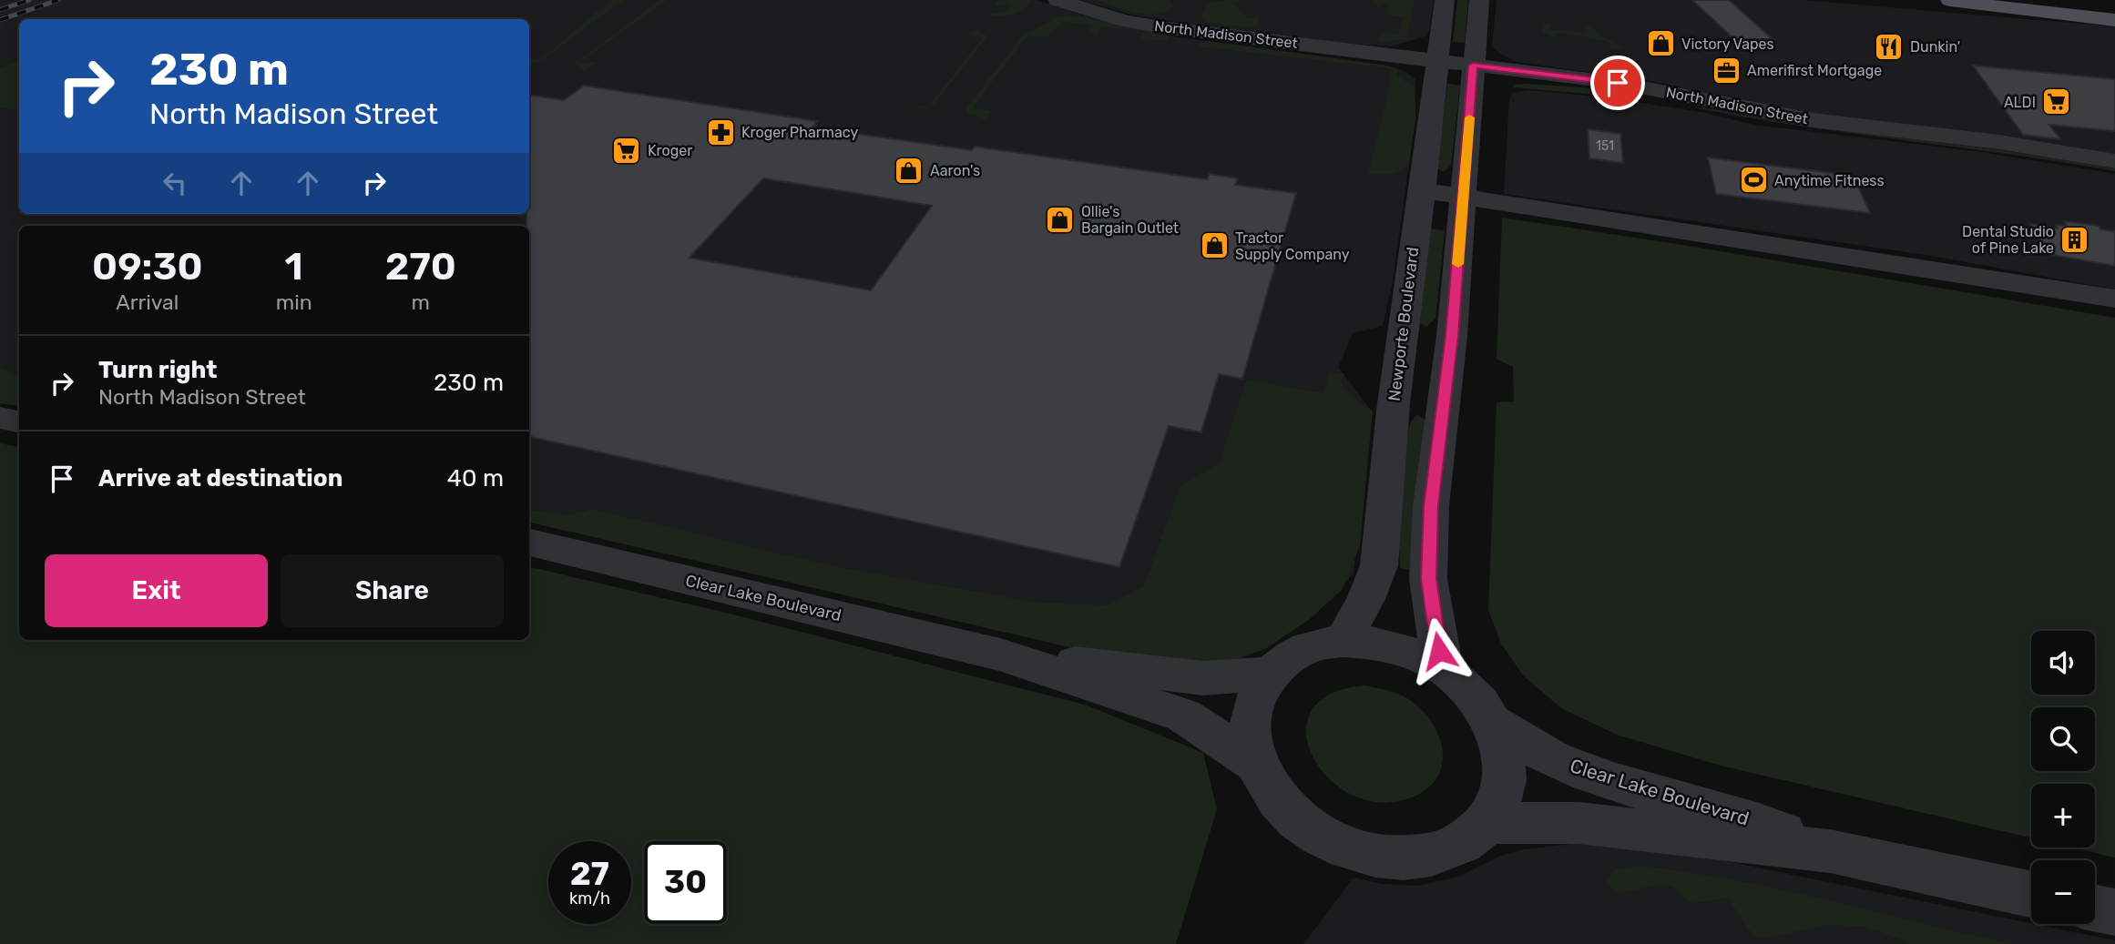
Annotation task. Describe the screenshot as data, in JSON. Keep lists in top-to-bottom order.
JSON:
{
  "streets": {
    "street": ["North Madison Street", "Newporte Boulevard", "Clear Lake Boulevard"]
  },
  "crossings": [
    ["North Madison Street", "Newporte Boulevard"]
  ],
  "places": {
    "shop": [
      "Victory Vapes",
      "Aaron's",
      "Ollie's Bargain Outlet",
      "Tractor Supply Company"
    ],
    "restaurant": ["Dunkin'"],
    "office": ["Amerifirst Mortgage"],
    "supermarket": ["ALDI", "Kroger"],
    "pharmacy": ["Kroger Pharmacy"],
    "sports": ["Anytime Fitness"],
    "building": ["Dental Studio of Pine Lake"]
  },
  "house_numbers": ["151"],
  "page": {
    "turn": ["230 m", "North Madison Street"],
    "eta": [
      "09:30",
      "Arrival",
      "1",
      "min",
      "270",
      "m"
    ],
    "list": [
      {
        "name": "Turn right",
        "note": "North Madison Street",
        "value": "230 m"
      },
      {
        "name": "Arrive at destination",
        "value": "40 m"
      }
    ],
    "buttons": ["Exit", "Share"],
    "map_buttons": ["+", "−"],
    "speed": "27 km/h",
    "limit": "30"
  }
}
